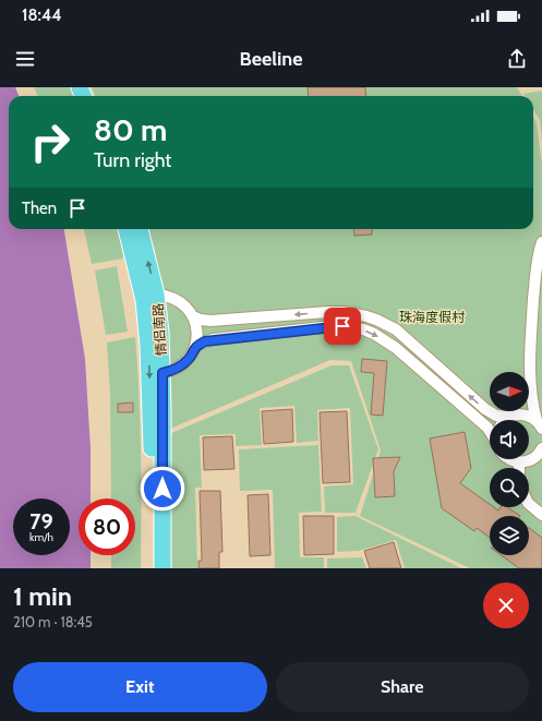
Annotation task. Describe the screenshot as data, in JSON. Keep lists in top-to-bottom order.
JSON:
{
  "streets": {
    "highway": ["情侣南路"]
  },
  "parks": ["珠海度假村"],
  "north": "right",
  "page": {
    "status": "18:44",
    "header": "Beeline",
    "turn": ["80 m", "Turn right"],
    "then": "Then",
    "speed": "79 km/h",
    "limit": "80",
    "heading": ["1 min", "210 m · 18:45"],
    "buttons": ["Exit", "Share"]
  }
}
